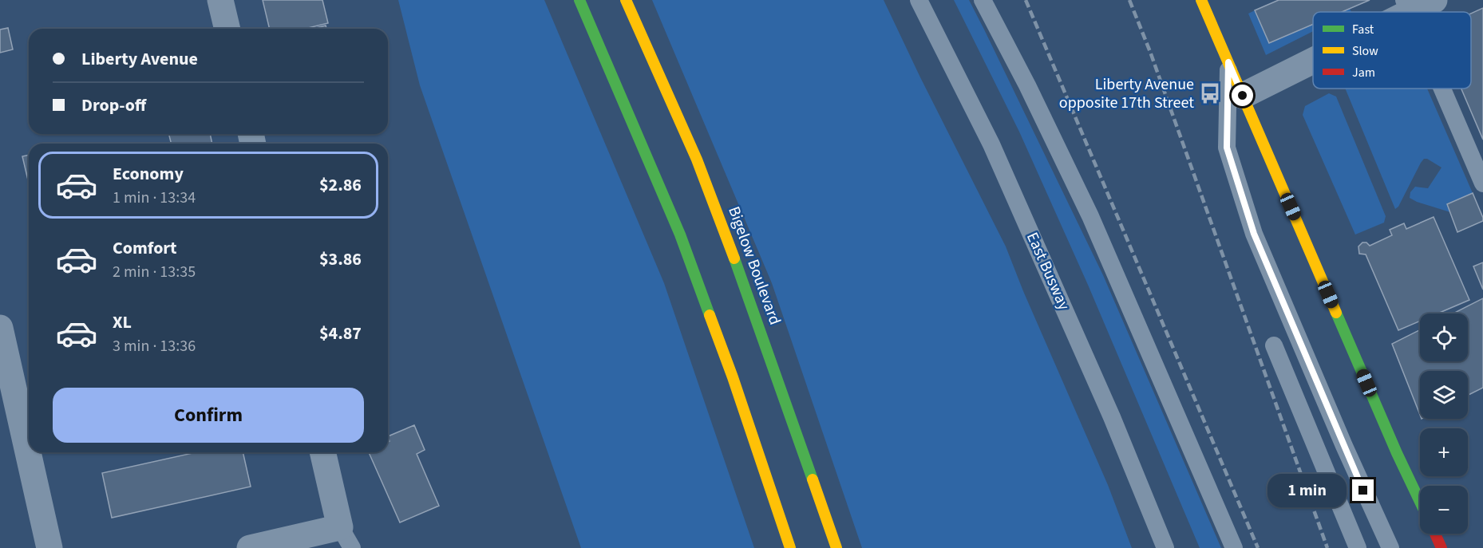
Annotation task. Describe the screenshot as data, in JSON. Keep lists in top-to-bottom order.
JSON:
{
  "streets": {
    "main road": ["Bigelow Boulevard"],
    "lane": ["East Busway"]
  },
  "places": {
    "bus stop": ["Liberty Avenue opposite 17th Street"]
  },
  "legend": ["Fast", "Slow", "Jam"],
  "page": {
    "banner": ["Liberty Avenue", "Drop-off"],
    "list": [
      {
        "name": "Economy",
        "note": "1 min · 13:34",
        "value": "$2.86"
      },
      {
        "name": "Comfort",
        "note": "2 min · 13:35",
        "value": "$3.86"
      },
      {
        "name": "XL",
        "note": "3 min · 13:36",
        "value": "$4.87"
      }
    ],
    "map_buttons": ["+", "−"],
    "buttons": "Confirm",
    "bubble": "1 min"
  }
}
